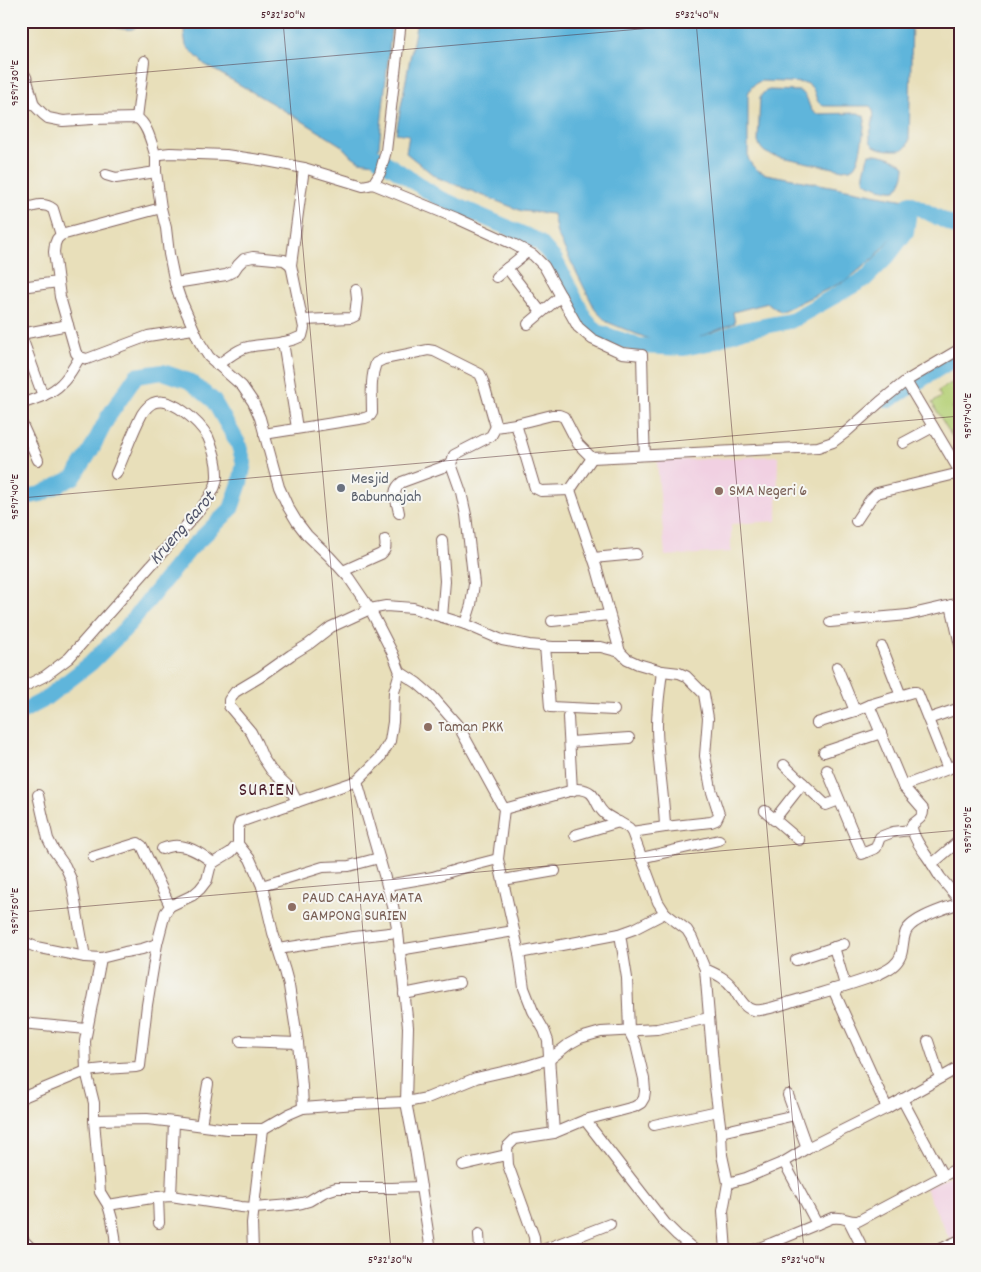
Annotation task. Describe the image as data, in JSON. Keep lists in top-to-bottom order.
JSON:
{
  "districts": ["SURIEN"],
  "water": ["Krueng Garot"],
  "places": [
    "Mesjid Babunnajah",
    "SMA Negeri 6",
    "Taman PKK",
    "PAUD CAHAYA MATA GAMPONG SURIEN"
  ],
  "coordinates": [
    "5°32'30\"N",
    "5°32'40\"N",
    "95°17'30\"E",
    "95°17'40\"E",
    "95°17'50\"E"
  ]
}
